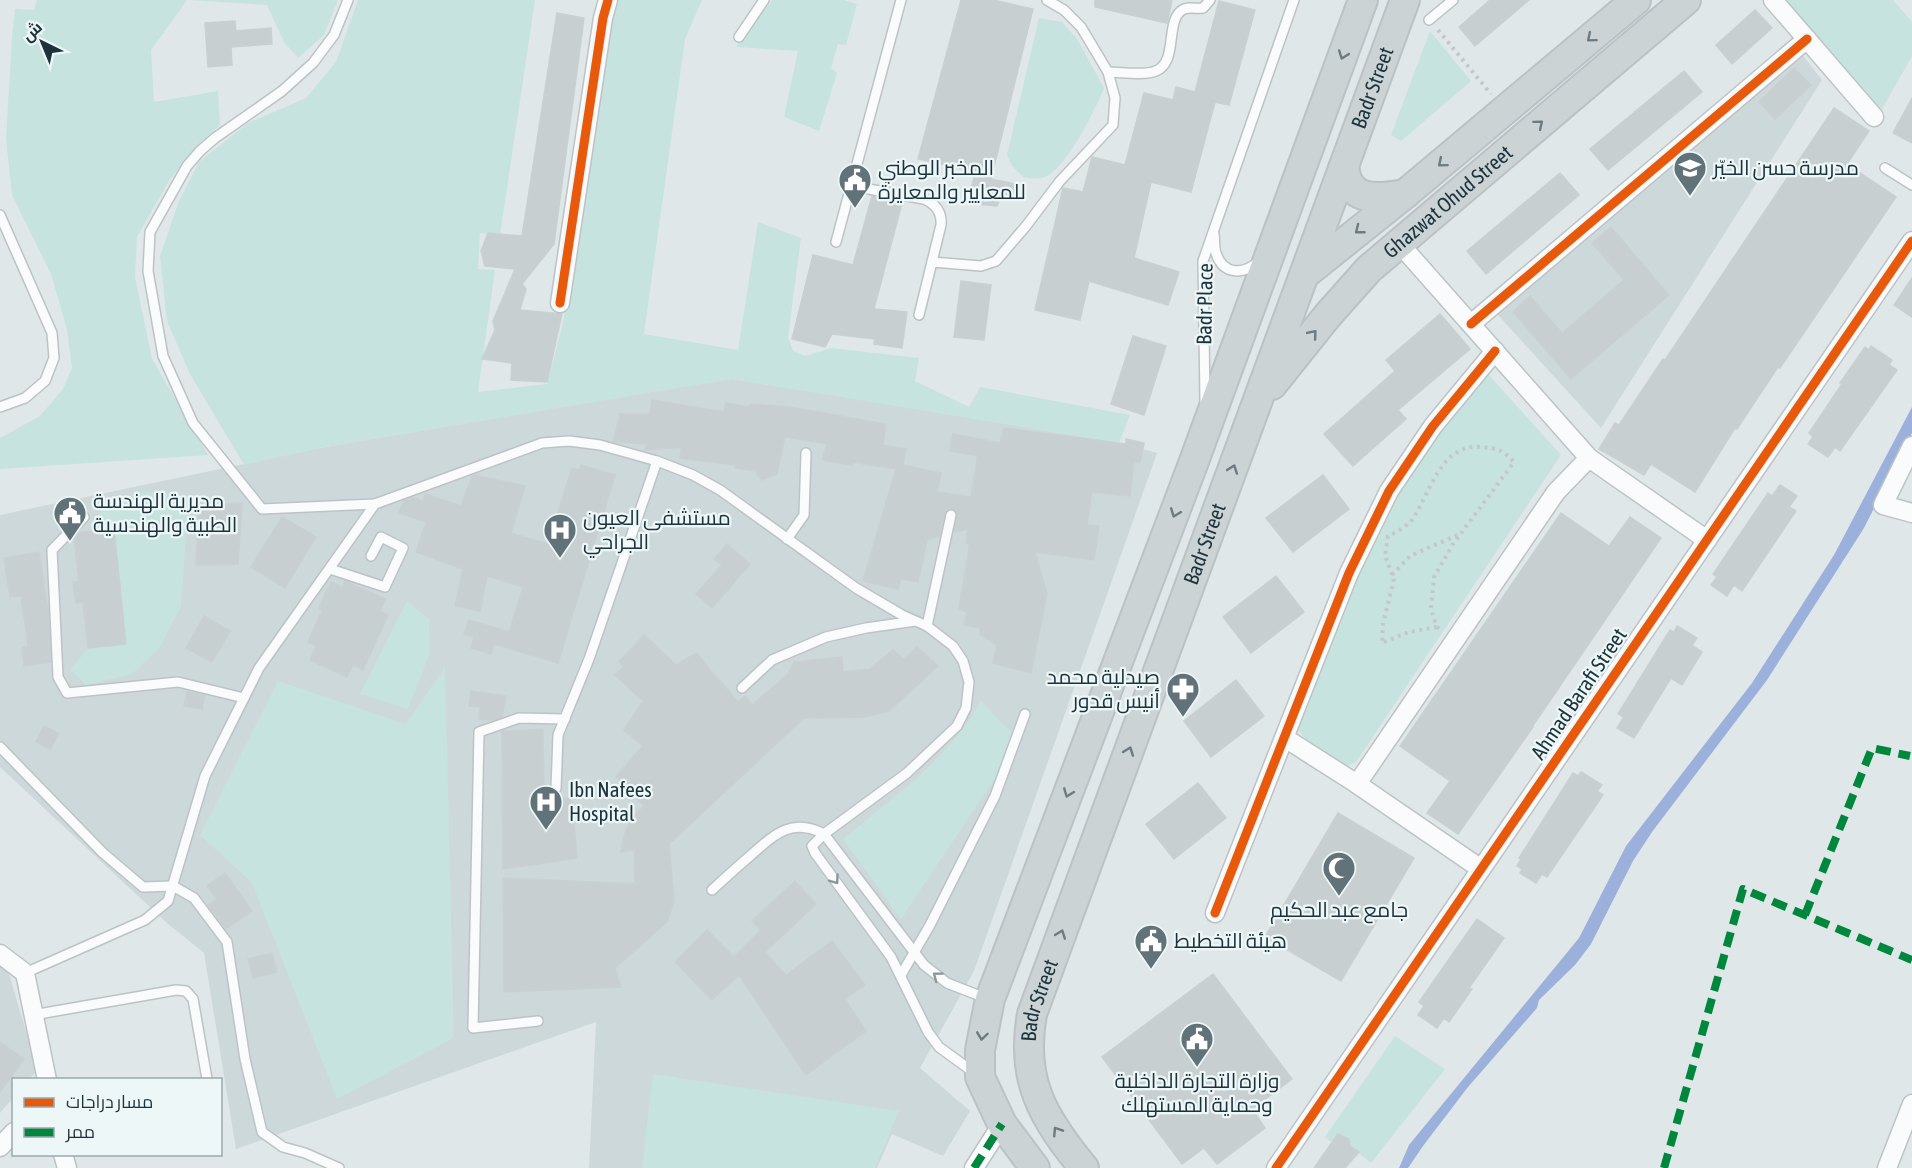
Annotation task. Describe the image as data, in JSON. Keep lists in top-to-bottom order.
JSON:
{
  "streets": {
    "main road": ["Badr Street", "Ghazwat Ohud Street"],
    "street": ["Ahmad Barafi Street"],
    "lane": ["Badr Place"]
  },
  "crossings": [
    ["Badr Street", "Ghazwat Ohud Street"],
    ["Badr Street", "Badr Place"]
  ],
  "places": {
    "school or university": ["مدرسة حسن الخيّر"],
    "public building": [
      "المخبر الوطني للمعايير والمعايرة",
      "مديرية الهندسة الطبية والهندسية",
      "هيئة التخطيط",
      "وزارة التجارة الداخلية وحماية المستهلك"
    ],
    "hospital": ["مستشفى العيون الجراحي", "Ibn Nafees Hospital"],
    "pharmacy": ["صيدلية محمد أنيس قدور"],
    "mosque": ["جامع عبد الحكيم"]
  },
  "legend": ["مسار دراجات", "ممر"],
  "north": "top left"
}
